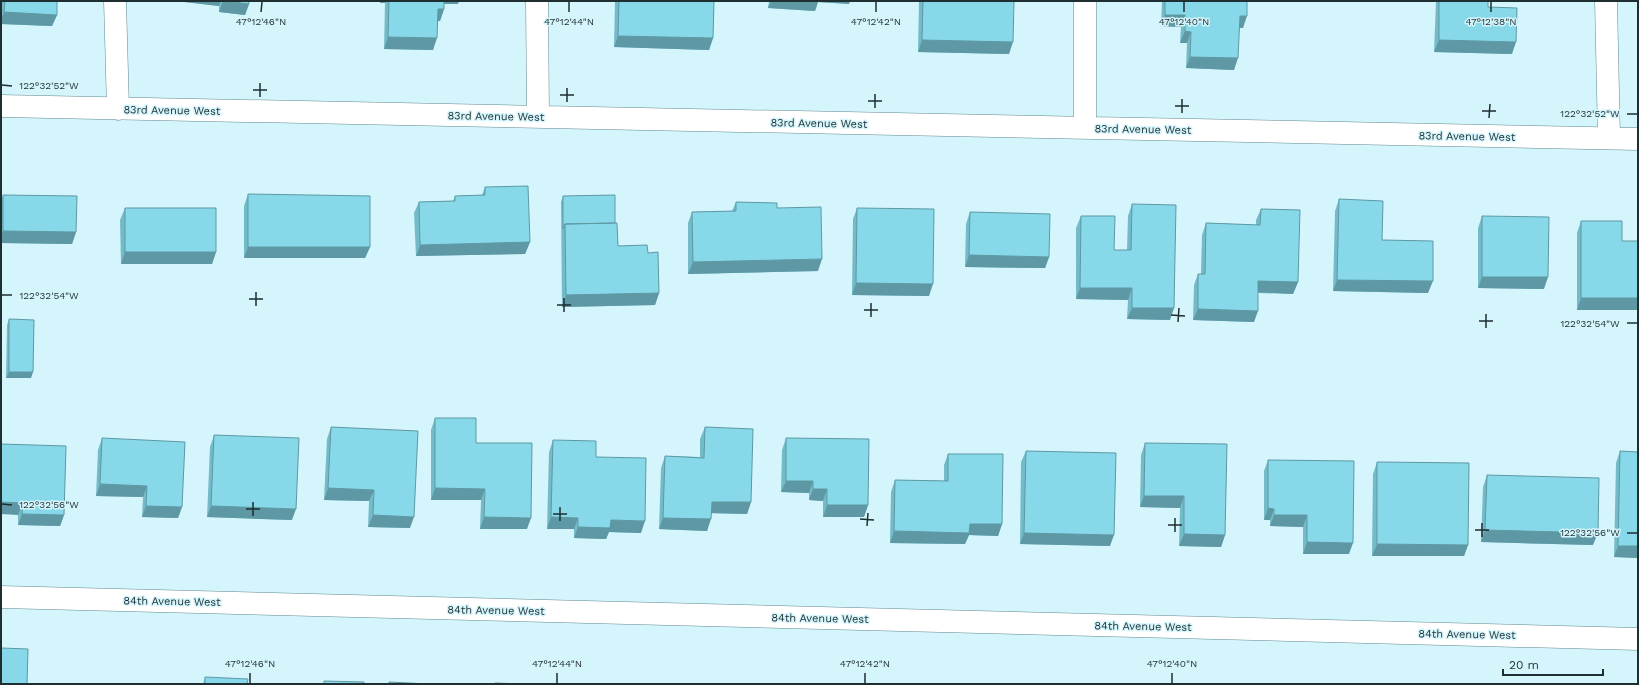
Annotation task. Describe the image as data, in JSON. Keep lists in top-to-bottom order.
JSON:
{
  "streets": {
    "street": ["83rd Avenue West", "84th Avenue West"]
  },
  "scale_bar": "20 m",
  "coordinates": [
    "47°12'46\"N",
    "47°12'44\"N",
    "47°12'42\"N",
    "47°12'40\"N",
    "47°12'38\"N",
    "122°32'52\"W",
    "122°32'54\"W",
    "122°32'56\"W"
  ]
}
